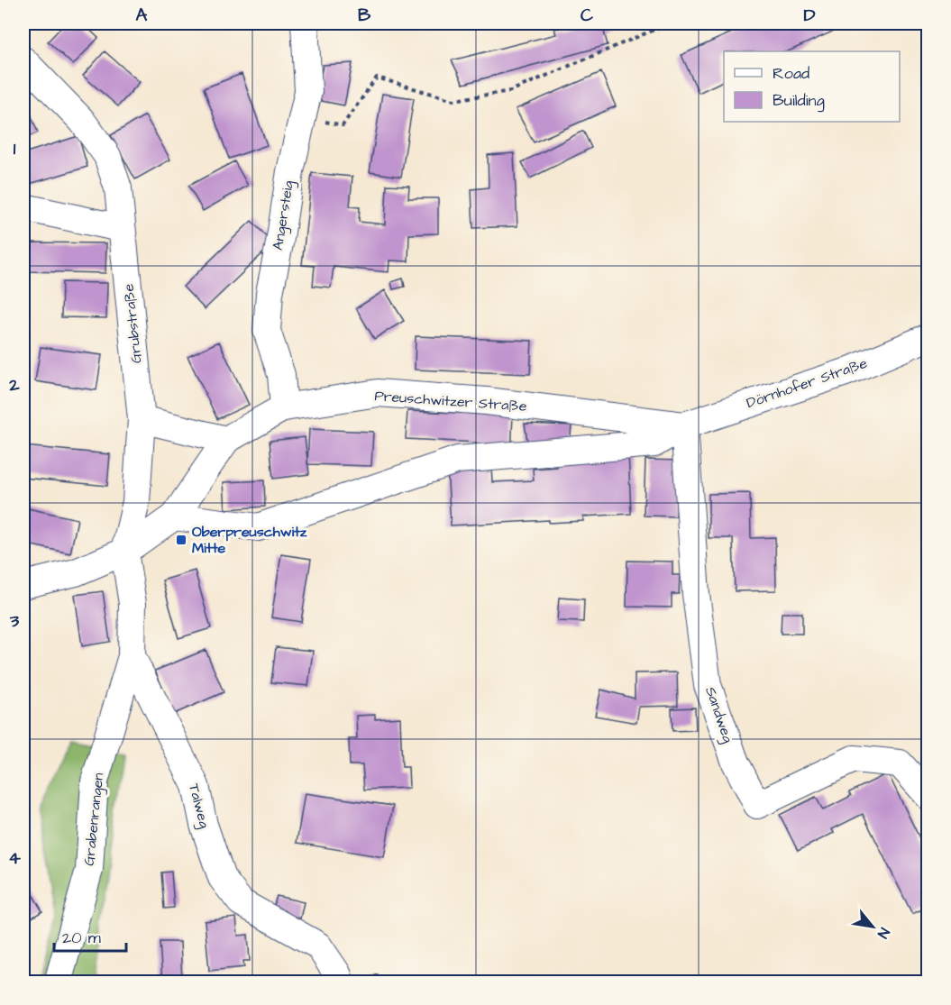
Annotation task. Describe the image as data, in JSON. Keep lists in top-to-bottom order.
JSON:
{
  "streets": {
    "street": [
      "Angersteig",
      "Grubstraße",
      "Dörnhofer Straße",
      "Preuschwitzer Straße",
      "Sandweg",
      "Talweg",
      "Grabenrangen"
    ]
  },
  "crossings": [
    ["Angersteig", "Preuschwitzer Straße"],
    ["Grubstraße", "Preuschwitzer Straße"],
    ["Grubstraße", "Talweg"],
    ["Dörnhofer Straße", "Preuschwitzer Straße"],
    ["Dörnhofer Straße", "Sandweg"],
    ["Preuschwitzer Straße", "Sandweg"],
    ["Preuschwitzer Straße", "Talweg"],
    ["Talweg", "Grabenrangen"]
  ],
  "places": {
    "transit": ["Oberpreuschwitz Mitte"]
  },
  "legend": ["Road", "Building"],
  "scale_bar": "20 m",
  "north": "bottom right",
  "grid": {
    "columns": [
      "A",
      "B",
      "C",
      "D"
    ],
    "rows": [
      "1",
      "2",
      "3",
      "4"
    ]
  }
}
